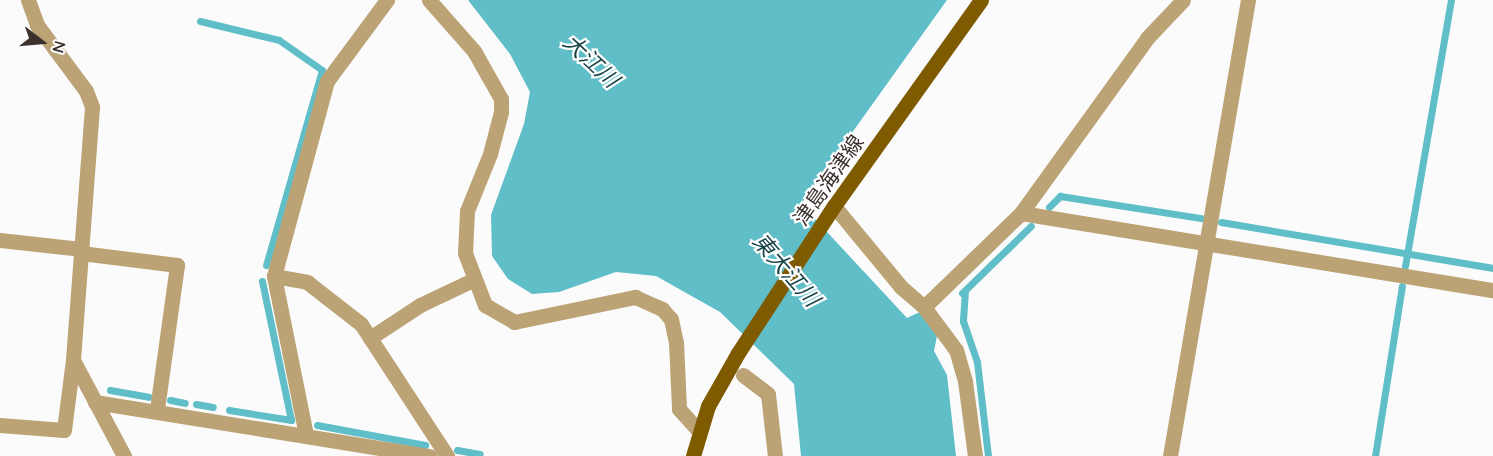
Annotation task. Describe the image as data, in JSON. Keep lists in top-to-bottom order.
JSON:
{
  "streets": {
    "main road": ["津島海津線"]
  },
  "water": ["大江川", "東大江川"],
  "north": "right"
}
